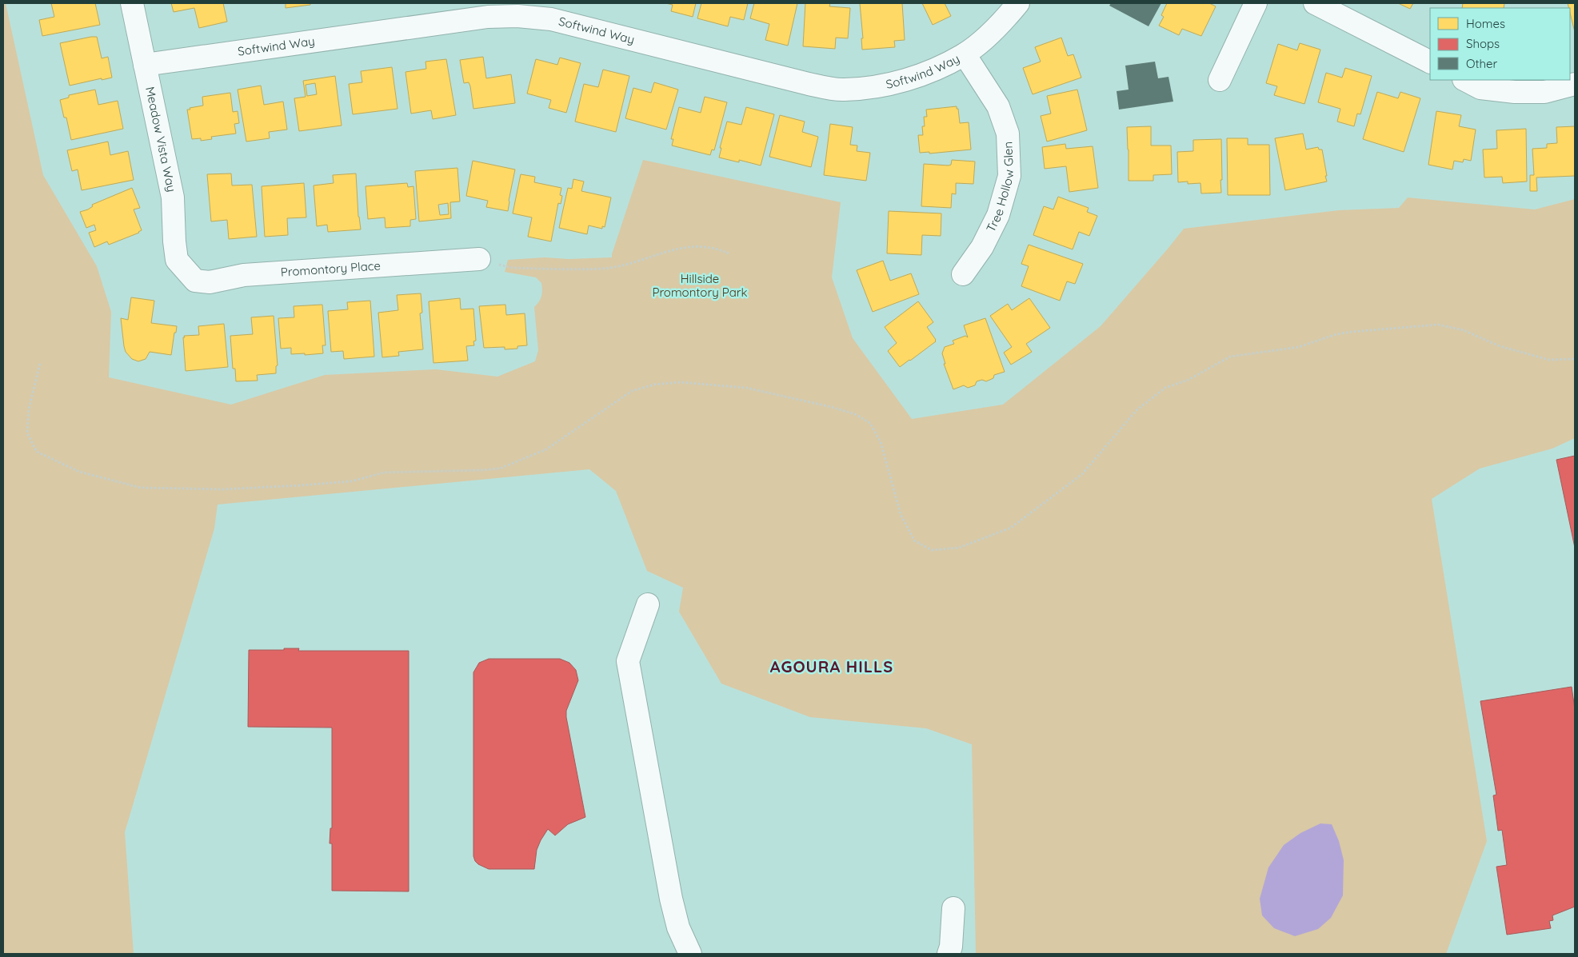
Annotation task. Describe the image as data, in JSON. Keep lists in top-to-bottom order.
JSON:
{
  "streets": {
    "street": [
      "Softwind Way",
      "Meadow Vista Way",
      "Tree Hollow Glen",
      "Promontory Place"
    ]
  },
  "crossings": [
    ["Softwind Way", "Meadow Vista Way"],
    ["Softwind Way", "Tree Hollow Glen"],
    ["Meadow Vista Way", "Promontory Place"]
  ],
  "districts": ["AGOURA HILLS"],
  "parks": ["Hillside Promontory Park"],
  "legend": ["Homes", "Shops", "Other"]
}
